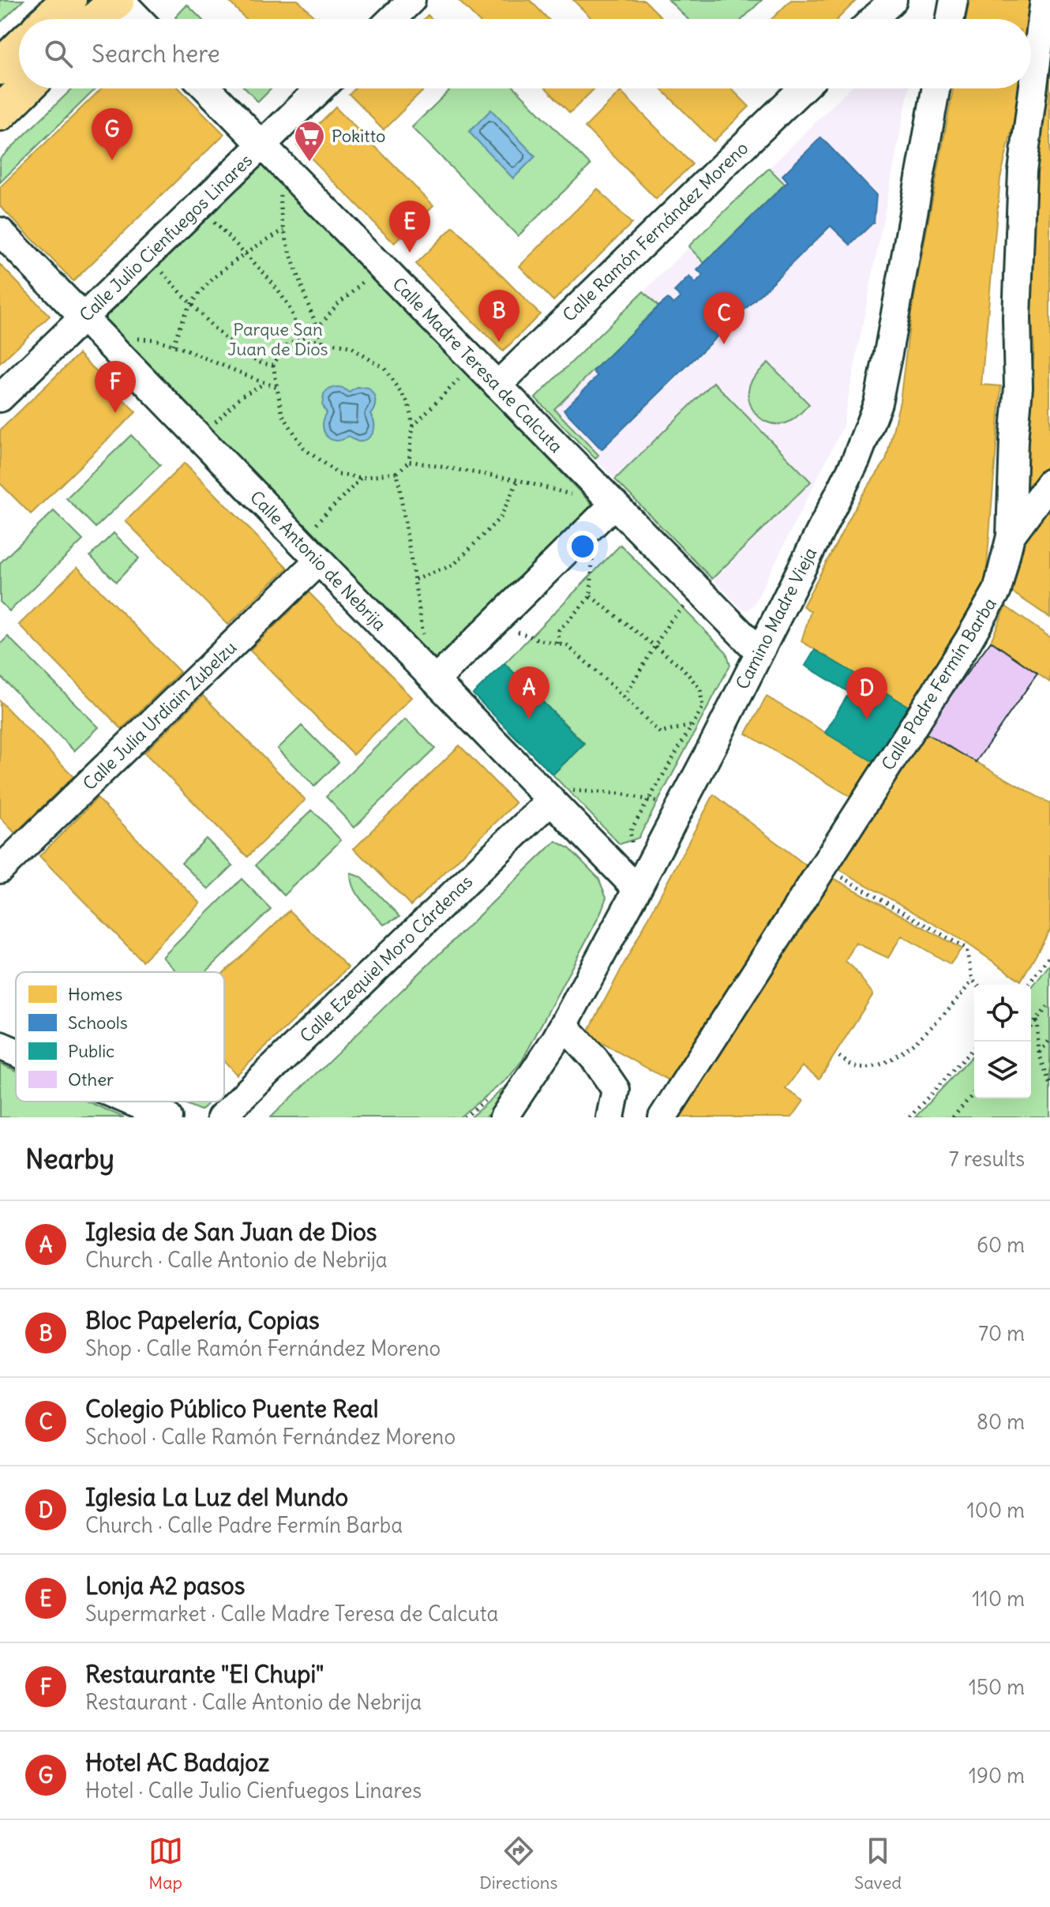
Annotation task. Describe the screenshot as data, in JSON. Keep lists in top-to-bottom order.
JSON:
{
  "streets": {
    "street": [
      "Calle Ramón Fernández Moreno",
      "Calle Julio Cienfuegos Linares",
      "Calle Madre Teresa de Calcuta",
      "Calle Antonio de Nebrija",
      "Camino Madre Vieja",
      "Calle Padre Fermín Barba",
      "Calle Julia Urdiain Zubelzu",
      "Calle Ezequiel Moro Cárdenas"
    ]
  },
  "crossings": [
    ["Calle Ramón Fernández Moreno", "Calle Madre Teresa de Calcuta"],
    ["Calle Julio Cienfuegos Linares", "Calle Madre Teresa de Calcuta"],
    ["Calle Julio Cienfuegos Linares", "Calle Antonio de Nebrija"],
    ["Calle Madre Teresa de Calcuta", "Camino Madre Vieja"],
    ["Calle Antonio de Nebrija", "Camino Madre Vieja"],
    ["Calle Antonio de Nebrija", "Calle Julia Urdiain Zubelzu"],
    ["Calle Antonio de Nebrija", "Calle Ezequiel Moro Cárdenas"]
  ],
  "parks": ["Parque San Juan de Dios"],
  "places": {
    "supermarket": ["Pokitto"]
  },
  "legend": [
    "Homes",
    "Schools",
    "Public",
    "Other"
  ],
  "page": {
    "search": "Search here",
    "pins": [
      "G",
      "E",
      "B",
      "C",
      "F",
      "A",
      "D"
    ],
    "heading": ["Nearby", "7 results"],
    "list": [
      {
        "mark": "A",
        "name": "Iglesia de San Juan de Dios",
        "note": "Church · Calle Antonio de Nebrija",
        "value": "60 m"
      },
      {
        "mark": "B",
        "name": "Bloc Papelería, Copias",
        "note": "Shop · Calle Ramón Fernández Moreno",
        "value": "70 m"
      },
      {
        "mark": "C",
        "name": "Colegio Público Puente Real",
        "note": "School · Calle Ramón Fernández Moreno",
        "value": "80 m"
      },
      {
        "mark": "D",
        "name": "Iglesia La Luz del Mundo",
        "note": "Church · Calle Padre Fermín Barba",
        "value": "100 m"
      },
      {
        "mark": "E",
        "name": "Lonja A2 pasos",
        "note": "Supermarket · Calle Madre Teresa de Calcuta",
        "value": "110 m"
      },
      {
        "mark": "F",
        "name": "Restaurante \"El Chupi\"",
        "note": "Restaurant · Calle Antonio de Nebrija",
        "value": "150 m"
      },
      {
        "mark": "G",
        "name": "Hotel AC Badajoz",
        "note": "Hotel · Calle Julio Cienfuegos Linares",
        "value": "190 m"
      }
    ],
    "nav": ["Map", "Directions", "Saved"]
  }
}
